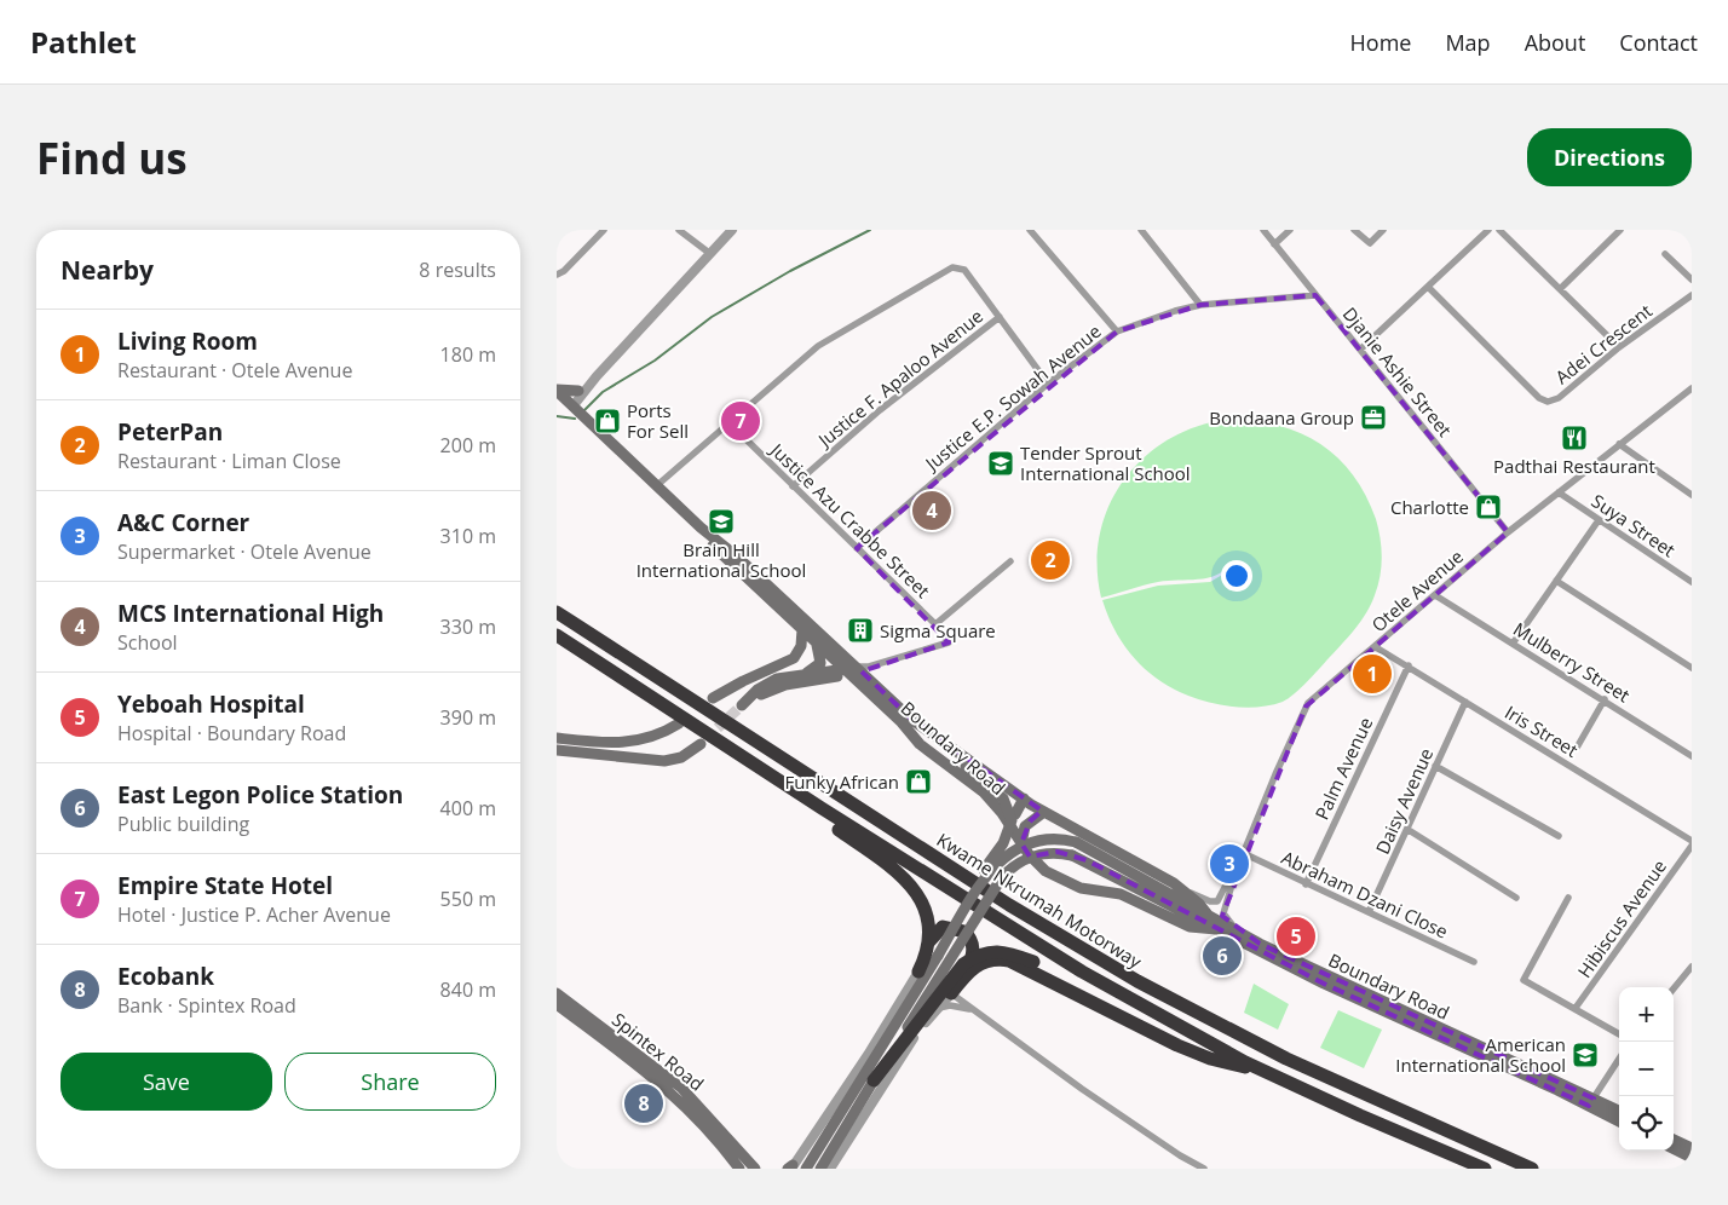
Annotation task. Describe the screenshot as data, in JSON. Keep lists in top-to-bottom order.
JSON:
{
  "streets": {
    "highway": ["Kwame Nkrumah Motorway"],
    "main road": ["Boundary Road", "Spintex Road"],
    "street": [
      "Adei Crescent",
      "Djanie Ashie Street",
      "Justice F. Apaloo Avenue",
      "Justice E.P. Sowah Avenue",
      "Justice Azu Crabbe Street",
      "Suya Street",
      "Otele Avenue",
      "Mulberry Street",
      "Iris Street",
      "Palm Avenue",
      "Daisy Avenue",
      "Abraham Dzani Close",
      "Hibiscus Avenue"
    ]
  },
  "crossings": [
    ["Djanie Ashie Street", "Justice E.P. Sowah Avenue"],
    ["Djanie Ashie Street", "Otele Avenue"],
    ["Justice F. Apaloo Avenue", "Justice Azu Crabbe Street"],
    ["Justice E.P. Sowah Avenue", "Justice Azu Crabbe Street"],
    ["Justice Azu Crabbe Street", "Boundary Road"],
    ["Suya Street", "Otele Avenue"],
    ["Otele Avenue", "Mulberry Street"],
    ["Otele Avenue", "Iris Street"],
    ["Otele Avenue", "Boundary Road"],
    ["Otele Avenue", "Abraham Dzani Close"],
    ["Iris Street", "Palm Avenue"],
    ["Iris Street", "Daisy Avenue"],
    ["Palm Avenue", "Abraham Dzani Close"],
    ["Daisy Avenue", "Abraham Dzani Close"]
  ],
  "places": {
    "office": ["Bondaana Group"],
    "shop": ["Ports For Sell", "Charlotte", "Funky African"],
    "restaurant": ["Padthai Restaurant"],
    "school or university": ["Tender Sprout International School", "Brain Hill International School", "American International School"],
    "building": ["Sigma Square"]
  },
  "page": {
    "header": "Pathlet",
    "nav": [
      "Home",
      "Map",
      "About",
      "Contact"
    ],
    "buttons": [
      "Directions",
      ["Save", "Share"]
    ],
    "title": "Find us",
    "heading": ["Nearby", "8 results"],
    "list": [
      {
        "mark": "1",
        "name": "Living Room",
        "note": "Restaurant · Otele Avenue",
        "value": "180 m"
      },
      {
        "mark": "2",
        "name": "PeterPan",
        "note": "Restaurant · Liman Close",
        "value": "200 m"
      },
      {
        "mark": "3",
        "name": "A&C Corner",
        "note": "Supermarket · Otele Avenue",
        "value": "310 m"
      },
      {
        "mark": "4",
        "name": "MCS International High",
        "note": "School",
        "value": "330 m"
      },
      {
        "mark": "5",
        "name": "Yeboah Hospital",
        "note": "Hospital · Boundary Road",
        "value": "390 m"
      },
      {
        "mark": "6",
        "name": "East Legon Police Station",
        "note": "Public building",
        "value": "400 m"
      },
      {
        "mark": "7",
        "name": "Empire State Hotel",
        "note": "Hotel · Justice P. Acher Avenue",
        "value": "550 m"
      },
      {
        "mark": "8",
        "name": "Ecobank",
        "note": "Bank · Spintex Road",
        "value": "840 m"
      }
    ],
    "pins": [
      "7",
      "4",
      "2",
      "1",
      "3",
      "5",
      "6",
      "8"
    ],
    "map_buttons": ["+", "−"]
  }
}
